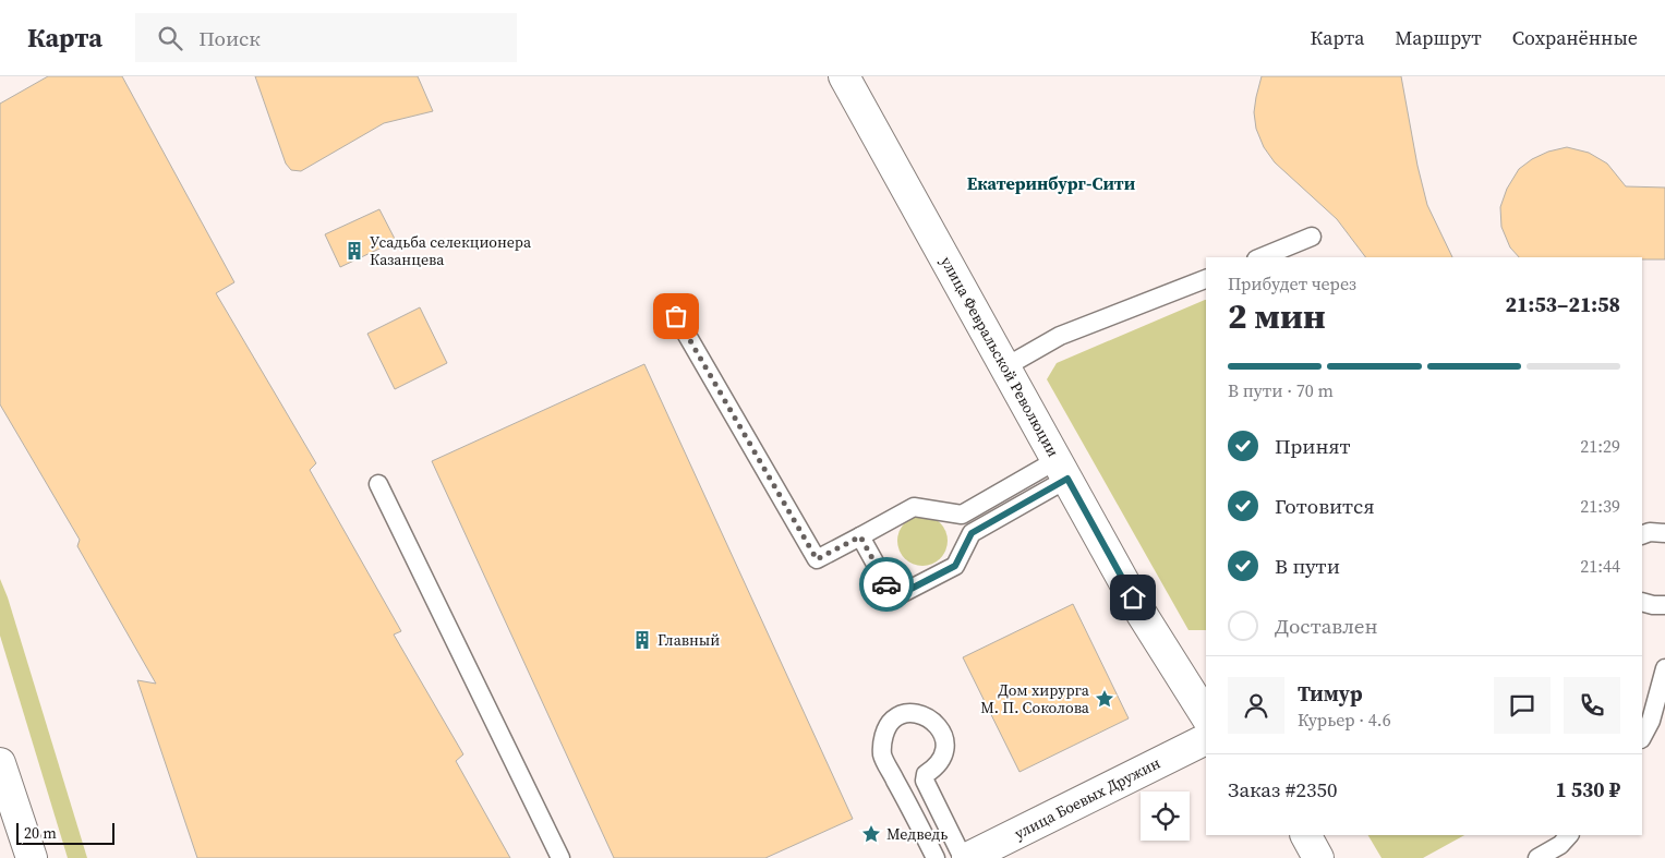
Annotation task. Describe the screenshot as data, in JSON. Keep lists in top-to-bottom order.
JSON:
{
  "streets": {
    "street": ["улица Февральской Революции", "улица Боевых Дружин"]
  },
  "districts": ["Екатеринбург-Сити"],
  "places": {
    "building": ["Усадьба селекционера Казанцева", "Главный"],
    "place": ["Дом хирурга М. П. Соколова", "Медведь"]
  },
  "scale_bar": "20 m",
  "page": {
    "header": "Карта",
    "search": "Поиск",
    "nav": ["Карта", "Маршрут", "Сохранённые"],
    "heading": ["2 мин", "Прибудет через", "21:53–21:58"],
    "panel": [
      "Тимур",
      "Курьер · 4.6",
      "Заказ #2350",
      "1 530 ₽"
    ],
    "bar": "В пути · 70 m",
    "list": [
      ["Принят", "21:29"],
      ["Готовится", "21:39"],
      ["В пути", "21:44"],
      "Доставлен"
    ],
    "scale": "20 m"
  }
}
